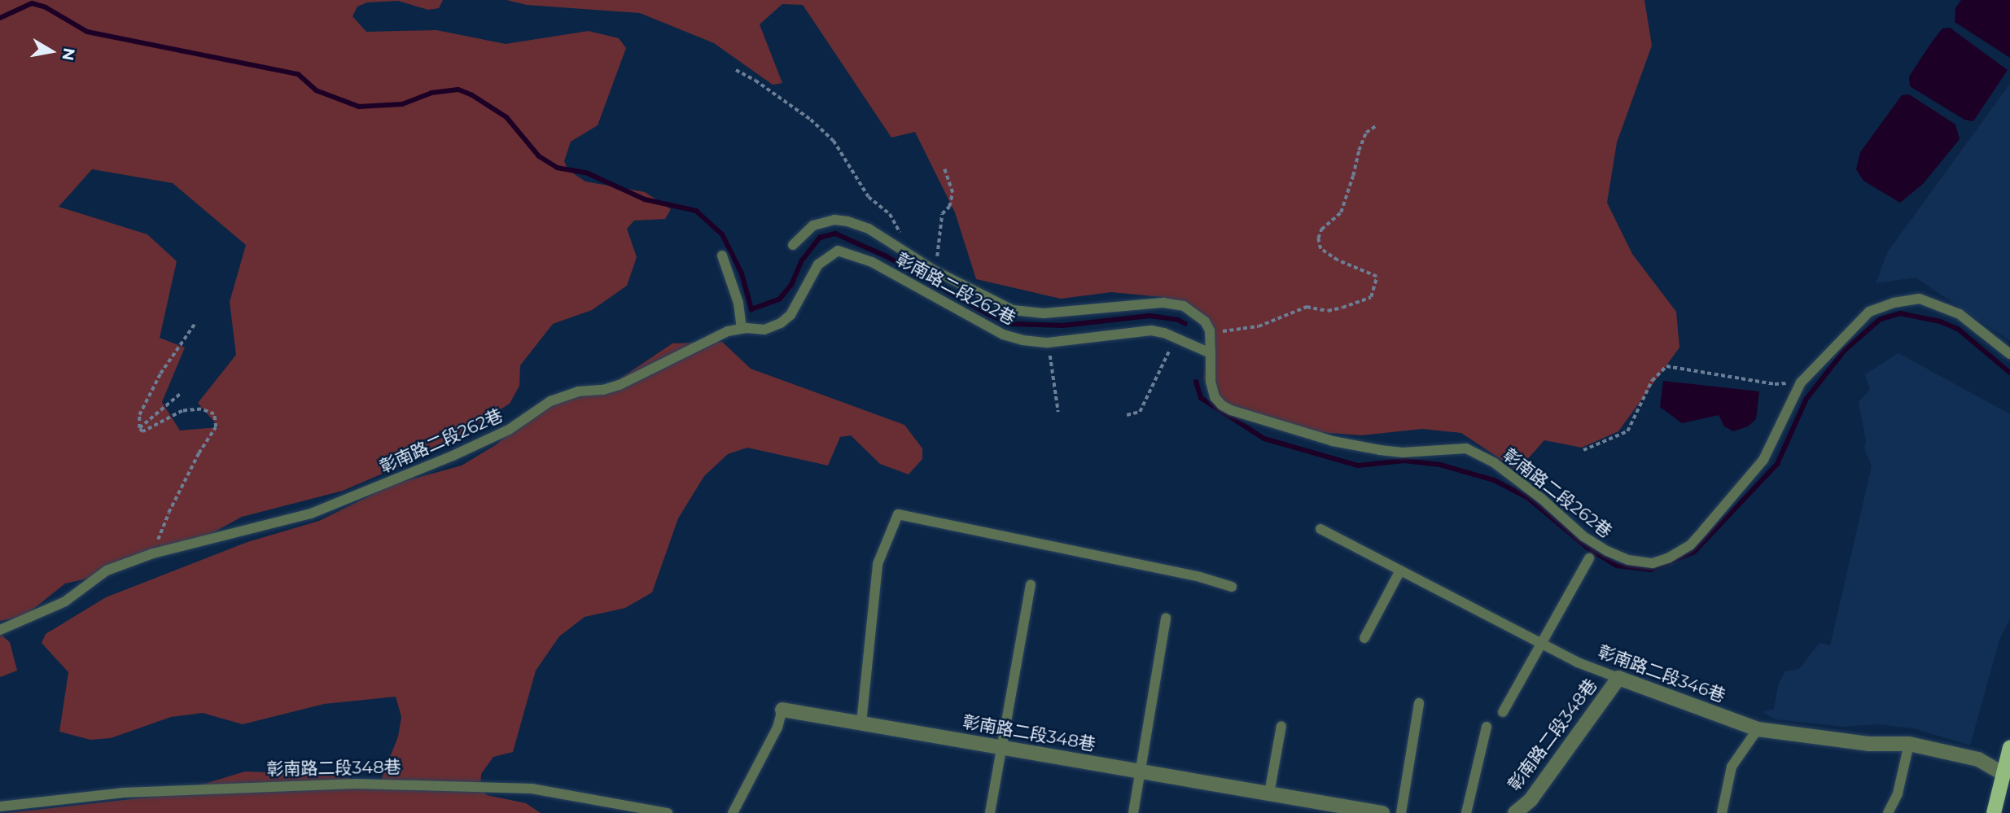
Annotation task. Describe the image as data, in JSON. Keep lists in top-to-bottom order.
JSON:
{
  "streets": {
    "street": ["彰南路二段346巷", "彰南路二段348巷"],
    "lane": ["彰南路二段262巷"]
  },
  "crossings": [
    ["彰南路二段346巷", "彰南路二段348巷"]
  ],
  "north": "right"
}
